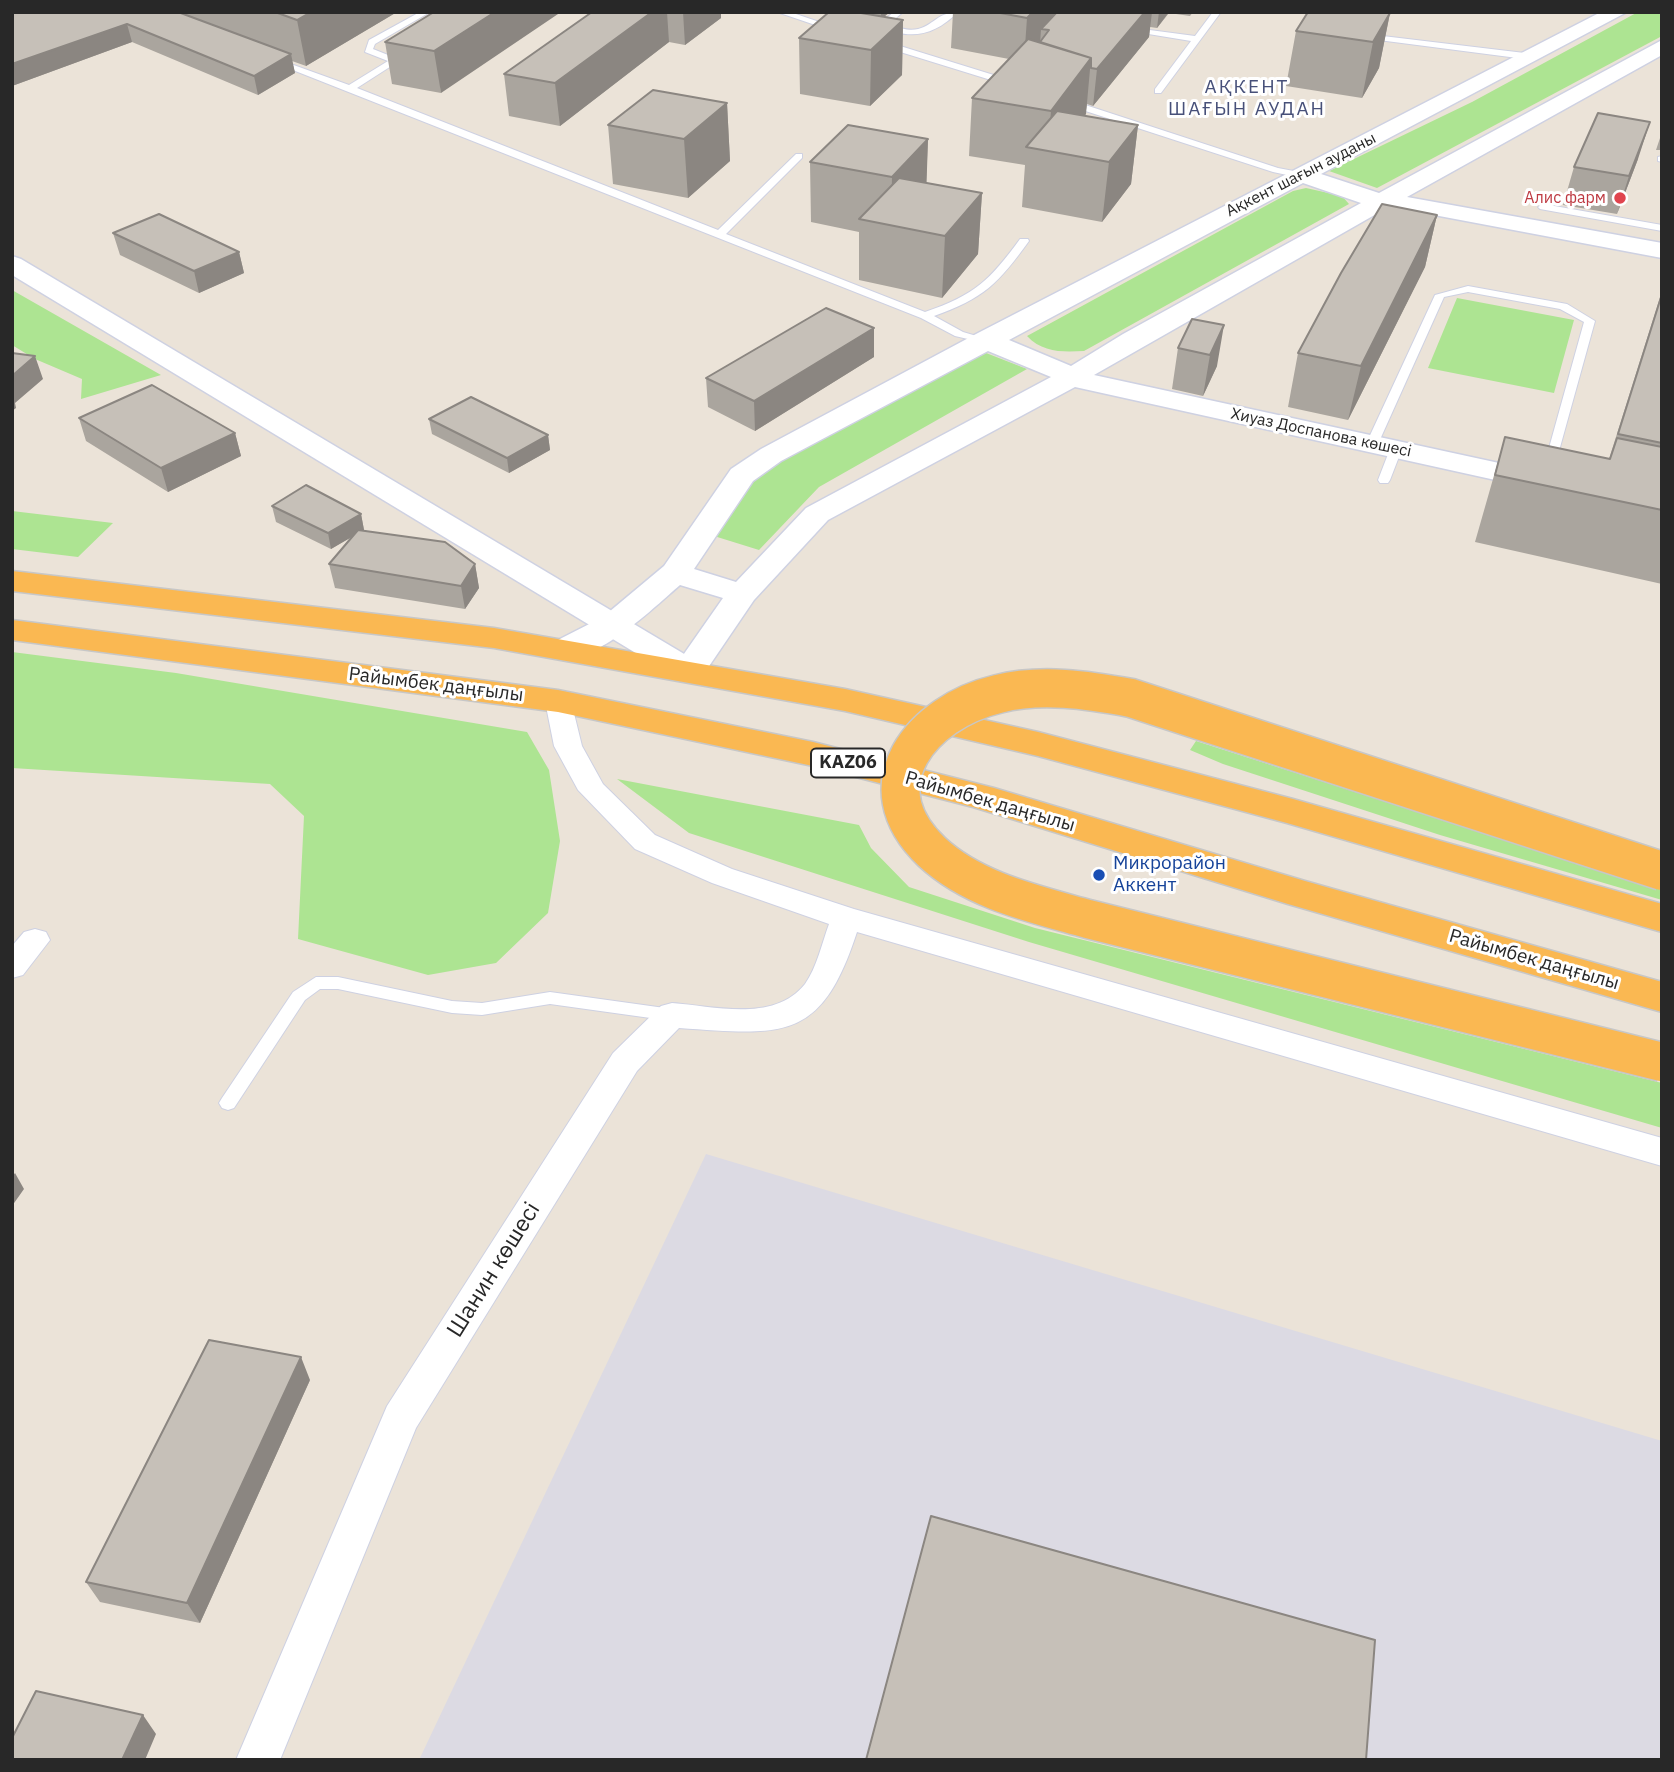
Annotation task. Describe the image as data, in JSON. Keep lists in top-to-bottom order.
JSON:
{
  "streets": {
    "highway": ["Райымбек даңғылы", "KАZ06"],
    "street": ["Ақкент шағын ауданы", "Хиуаз Доспанова көшесі", "Шанин көшесі"]
  },
  "crossings": [
    ["Ақкент шағын ауданы", "Хиуаз Доспанова көшесі"]
  ],
  "districts": ["АҚКЕНТ ШАҒЫН АУДАН"],
  "places": ["Алис фарм", "Микрорайон Аккент"]
}
